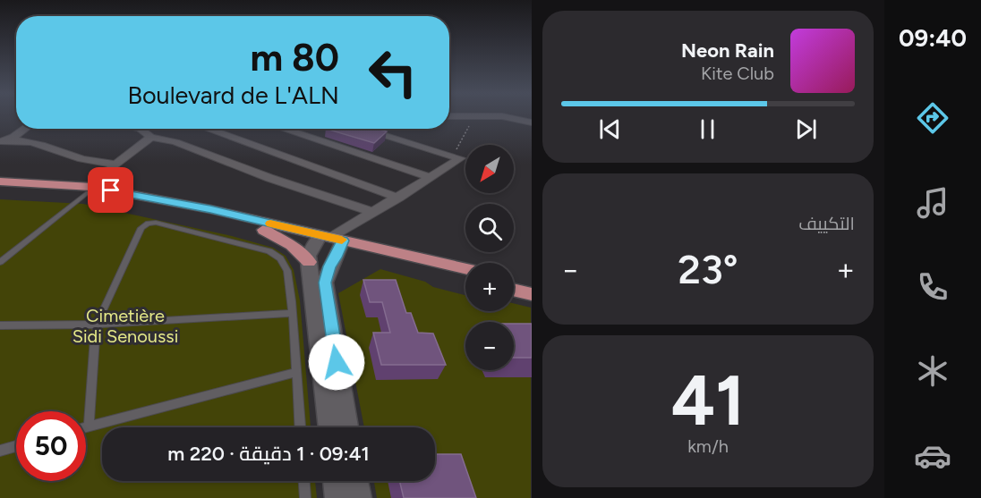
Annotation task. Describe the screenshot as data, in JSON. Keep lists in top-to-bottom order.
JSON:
{
  "parks": ["Cimetière Sidi Senoussi"],
  "north": "bottom left",
  "page": {
    "tabs": "09:40",
    "turn": ["80 m", "Boulevard de L'ALN"],
    "song": ["Neon Rain", "Kite Club"],
    "map_buttons": ["+", "−"],
    "tile": [
      "التكييف",
      ["41", "km/h"]
    ],
    "heat": ["−", "23°", "+"],
    "limit": "50",
    "trip": "09:41 · 1 دقيقة · 220 m"
  }
}
